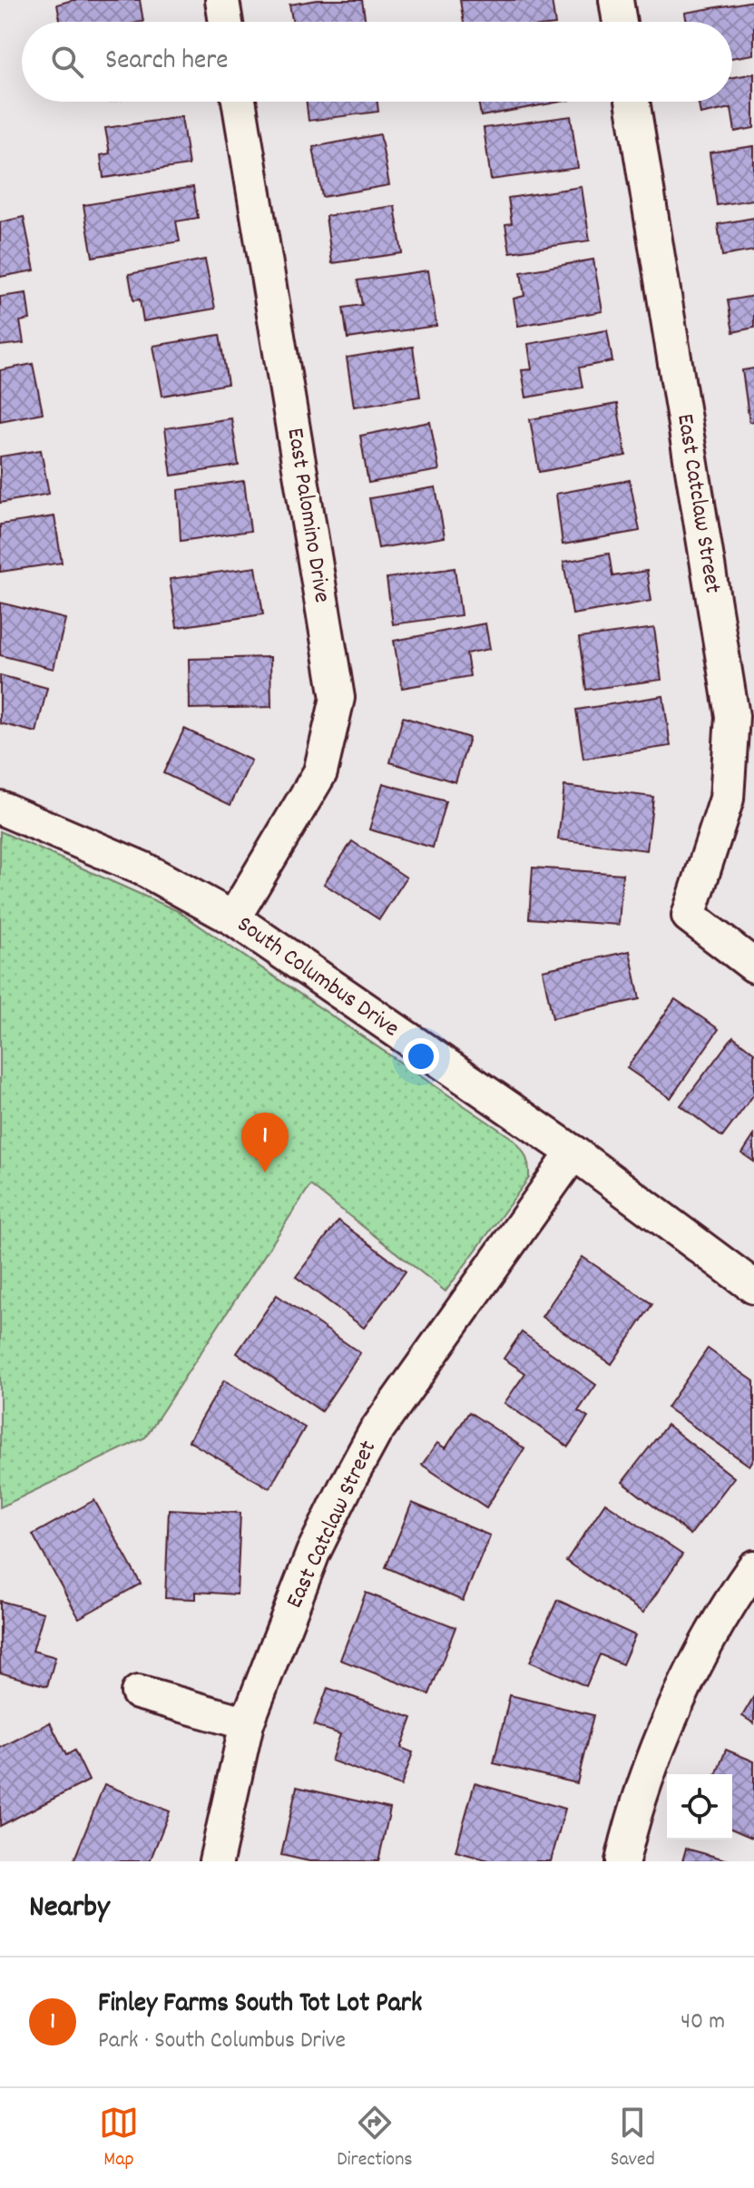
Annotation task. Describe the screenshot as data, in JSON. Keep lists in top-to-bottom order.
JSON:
{
  "streets": {
    "street": ["East Catclaw Street", "East Palomino Drive", "South Columbus Drive"]
  },
  "crossings": [
    ["East Catclaw Street", "South Columbus Drive"],
    ["East Palomino Drive", "South Columbus Drive"]
  ],
  "page": {
    "search": "Search here",
    "pins": "1",
    "heading": "Nearby",
    "list": [
      {
        "mark": "1",
        "name": "Finley Farms South Tot Lot Park",
        "note": "Park · South Columbus Drive",
        "value": "40 m"
      }
    ],
    "nav": ["Map", "Directions", "Saved"]
  }
}
